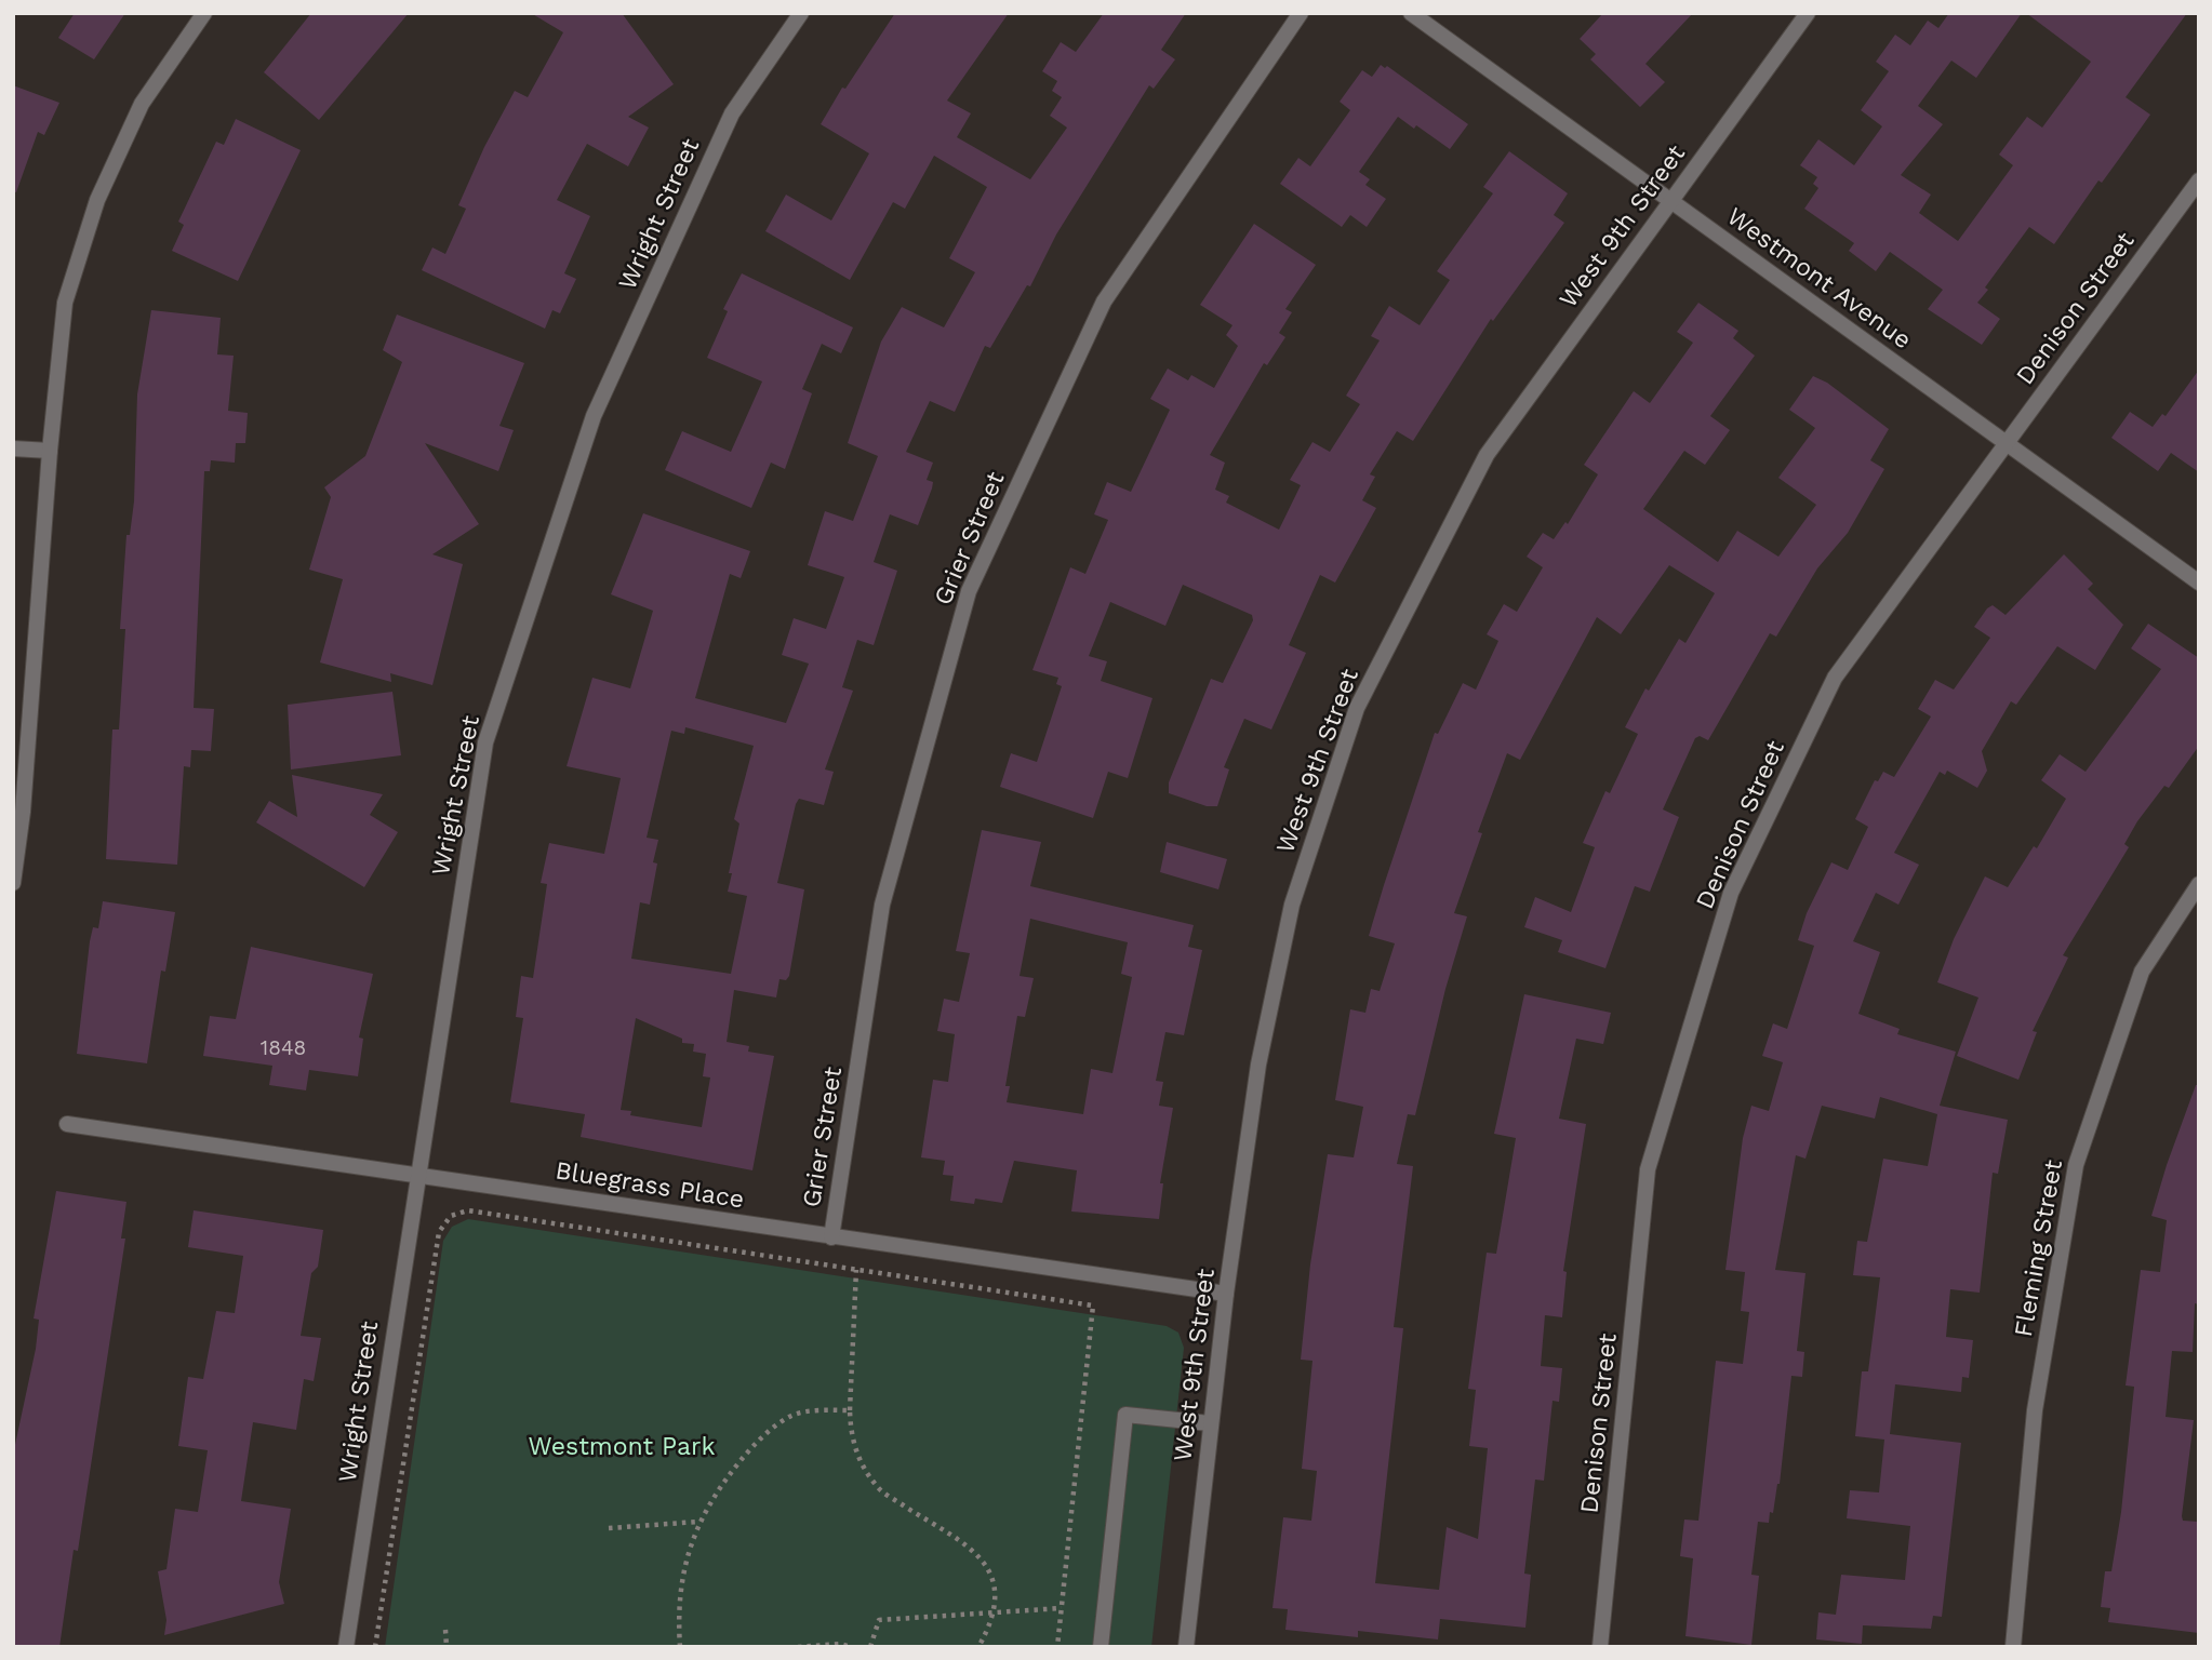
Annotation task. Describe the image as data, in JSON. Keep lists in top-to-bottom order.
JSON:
{
  "streets": {
    "street": [
      "Wright Street",
      "West 9th Street",
      "Westmont Avenue",
      "Denison Street",
      "Grier Street",
      "Bluegrass Place",
      "Fleming Street"
    ]
  },
  "crossings": [
    ["Wright Street", "Bluegrass Place"],
    ["West 9th Street", "Westmont Avenue"],
    ["West 9th Street", "Bluegrass Place"],
    ["Westmont Avenue", "Denison Street"],
    ["Grier Street", "Bluegrass Place"]
  ],
  "parks": ["Westmont Park"],
  "house_numbers": ["1848"]
}
